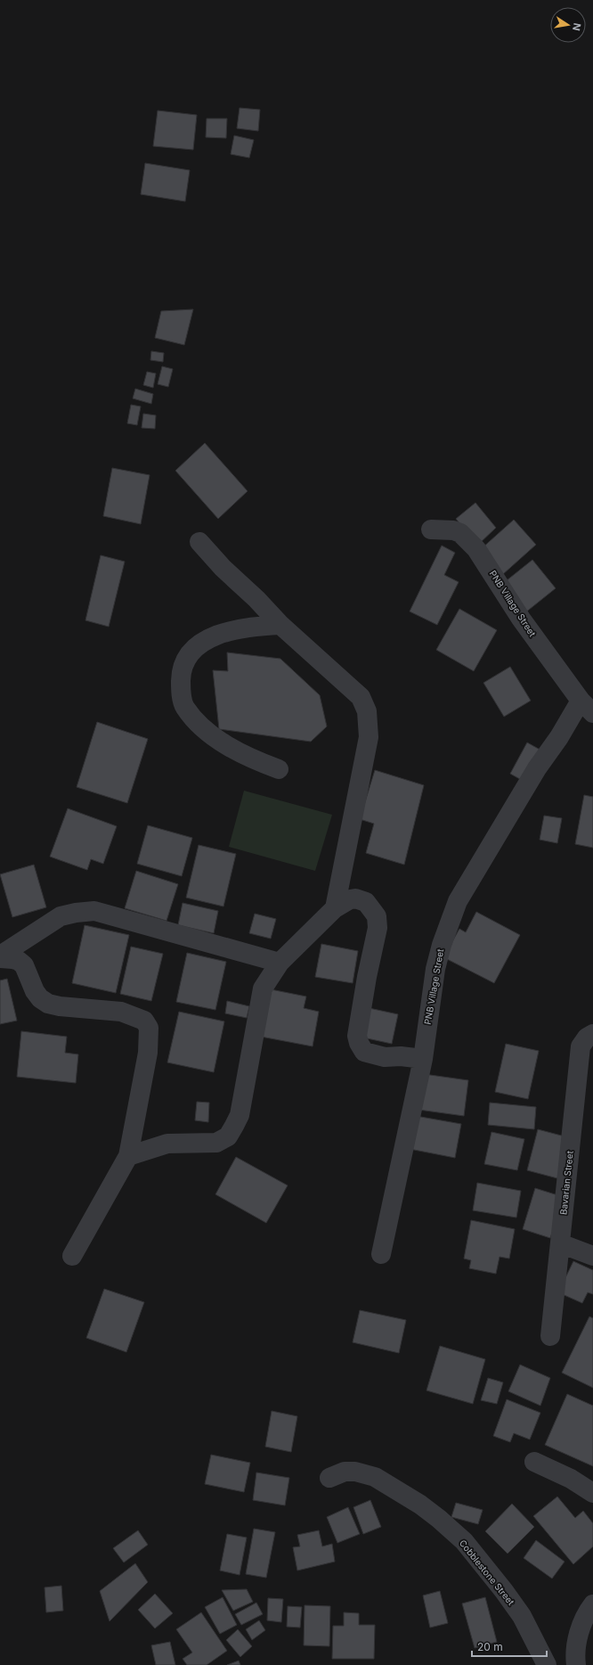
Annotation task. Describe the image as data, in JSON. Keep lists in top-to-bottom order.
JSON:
{
  "streets": {
    "street": ["PNB Village Street", "Bavarian Street", "Cobblestone Street"]
  },
  "scale_bar": "20 m",
  "north": "right"
}
